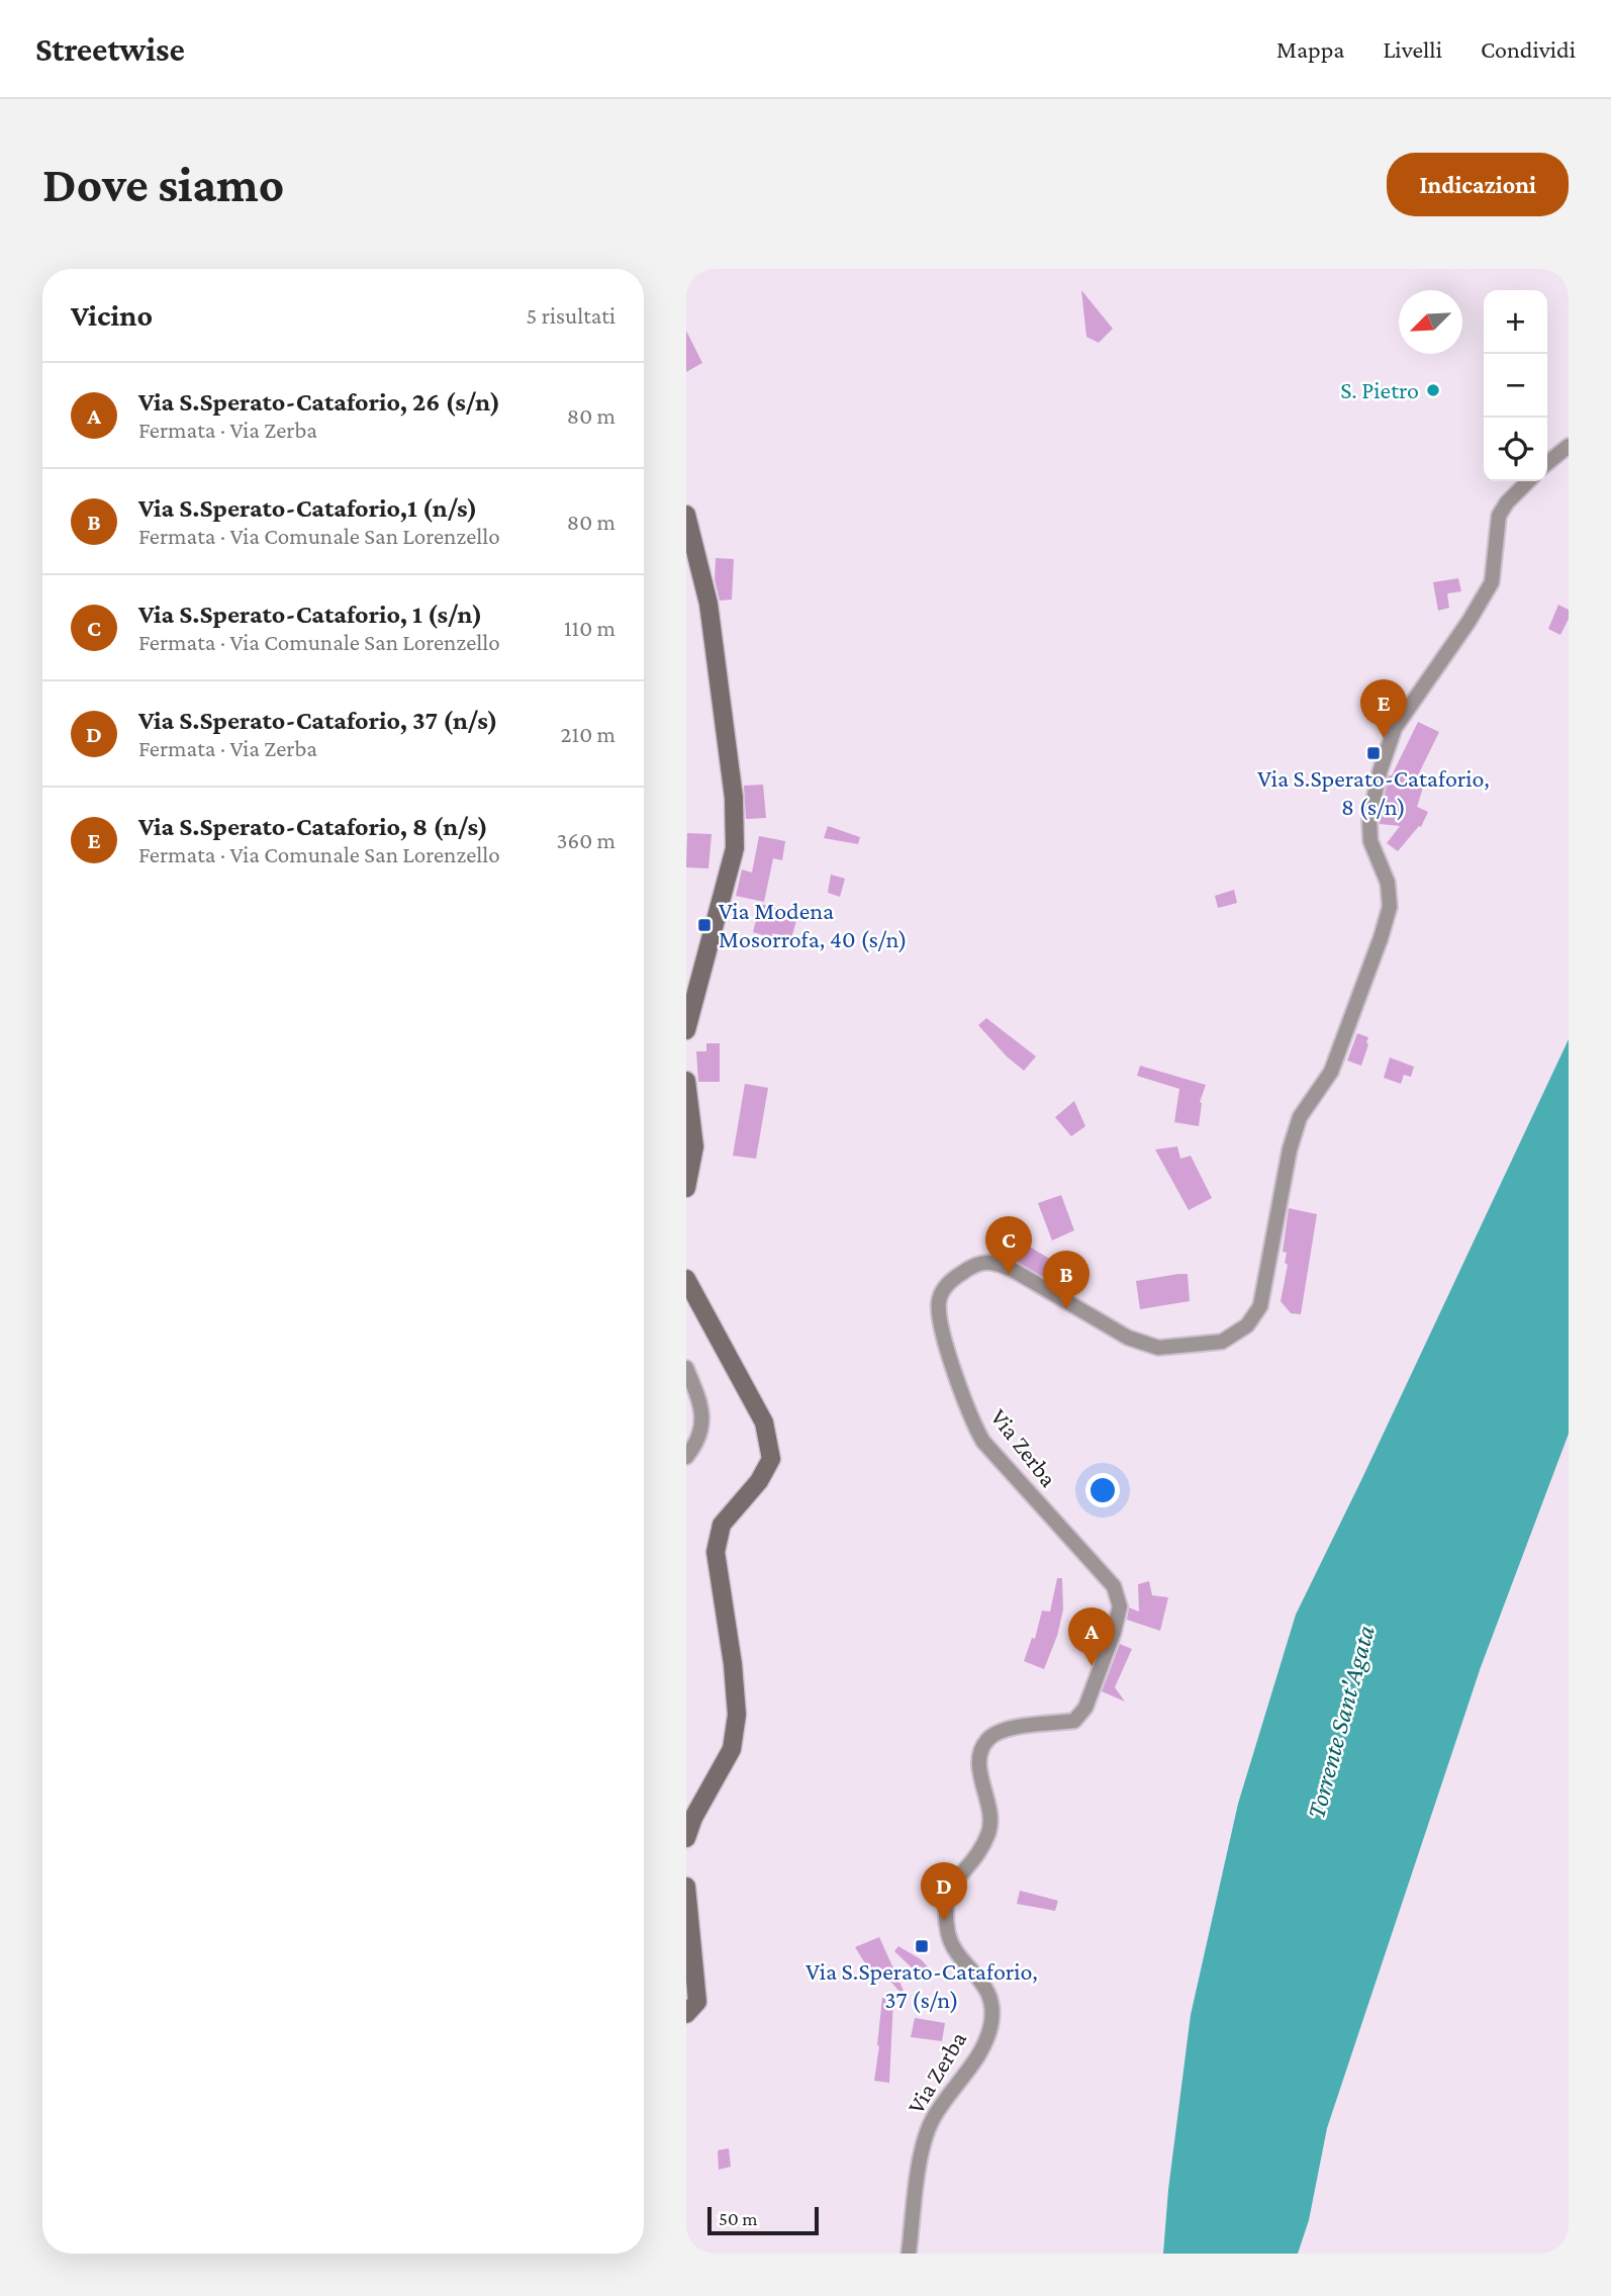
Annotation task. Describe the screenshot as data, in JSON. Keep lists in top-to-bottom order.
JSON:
{
  "streets": {
    "street": ["Via Zerba"]
  },
  "water": ["Torrente Sant'Agata"],
  "places": {
    "other": ["S. Pietro"],
    "transit": ["Via S.Sperato-Cataforio, 8 (s/n)", "Via Modena Mosorrofa, 40 (s/n)", "Via S.Sperato-Cataforio, 37 (s/n)"]
  },
  "scale_bar": "50 m",
  "north": "bottom left",
  "page": {
    "header": "Streetwise",
    "nav": ["Mappa", "Livelli", "Condividi"],
    "buttons": "Indicazioni",
    "title": "Dove siamo",
    "heading": ["Vicino", "5 risultati"],
    "map_buttons": ["+", "−"],
    "list": [
      {
        "mark": "A",
        "name": "Via S.Sperato-Cataforio, 26 (s/n)",
        "note": "Fermata · Via Zerba",
        "value": "80 m"
      },
      {
        "mark": "B",
        "name": "Via S.Sperato-Cataforio,1 (n/s)",
        "note": "Fermata · Via Comunale San Lorenzello",
        "value": "80 m"
      },
      {
        "mark": "C",
        "name": "Via S.Sperato-Cataforio, 1 (s/n)",
        "note": "Fermata · Via Comunale San Lorenzello",
        "value": "110 m"
      },
      {
        "mark": "D",
        "name": "Via S.Sperato-Cataforio, 37 (n/s)",
        "note": "Fermata · Via Zerba",
        "value": "210 m"
      },
      {
        "mark": "E",
        "name": "Via S.Sperato-Cataforio, 8 (n/s)",
        "note": "Fermata · Via Comunale San Lorenzello",
        "value": "360 m"
      }
    ],
    "pins": [
      "E",
      "C",
      "B",
      "A",
      "D"
    ],
    "scale": "50 m"
  }
}
